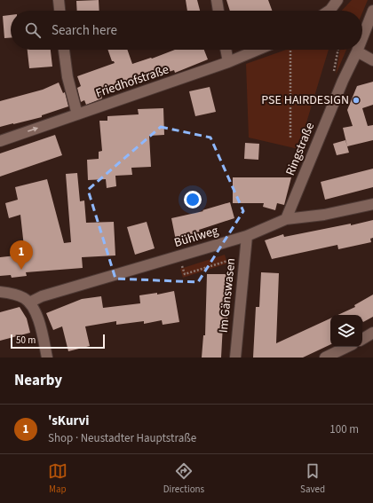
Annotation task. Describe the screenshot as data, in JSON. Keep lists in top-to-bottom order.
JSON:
{
  "streets": {
    "street": [
      "Friedhofstraße",
      "Ringstraße",
      "Bühlweg",
      "Im Gänswasen"
    ]
  },
  "crossings": [
    ["Ringstraße", "Bühlweg"],
    ["Bühlweg", "Im Gänswasen"]
  ],
  "places": ["PSE HAIRDESIGN"],
  "scale_bar": "50 m",
  "page": {
    "search": "Search here",
    "pins": "1",
    "scale": "50 m",
    "heading": "Nearby",
    "list": [
      {
        "mark": "1",
        "name": "'sKurvi",
        "note": "Shop · Neustadter Hauptstraße",
        "value": "100 m"
      }
    ],
    "nav": ["Map", "Directions", "Saved"]
  }
}
